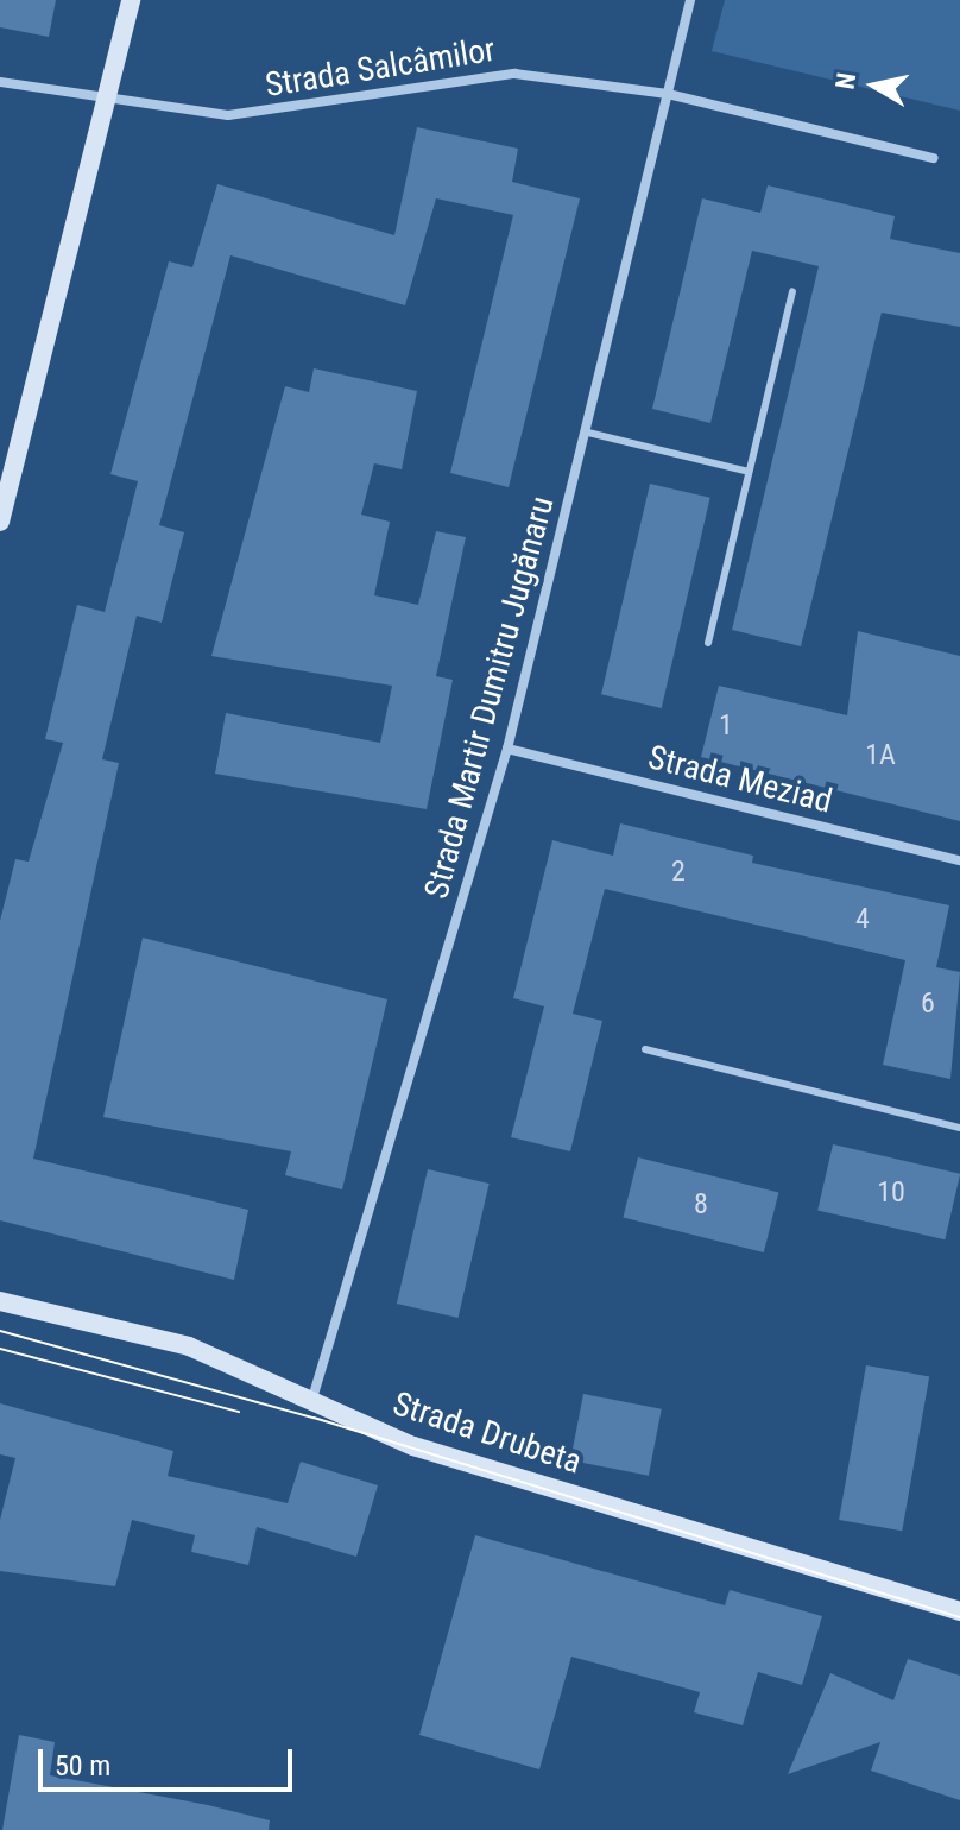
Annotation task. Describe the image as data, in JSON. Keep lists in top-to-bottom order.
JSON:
{
  "streets": {
    "street": [
      "Strada Salcâmilor",
      "Strada Martir Dumitru Jugănaru",
      "Strada Meziad",
      "Strada Drubeta"
    ]
  },
  "crossings": [
    ["Strada Salcâmilor", "Strada Martir Dumitru Jugănaru"],
    ["Strada Martir Dumitru Jugănaru", "Strada Meziad"],
    ["Strada Martir Dumitru Jugănaru", "Strada Drubeta"]
  ],
  "house_numbers": [
    "1",
    "1A",
    "2",
    "4",
    "6",
    "10",
    "8"
  ],
  "scale_bar": "50 m",
  "north": "left"
}
